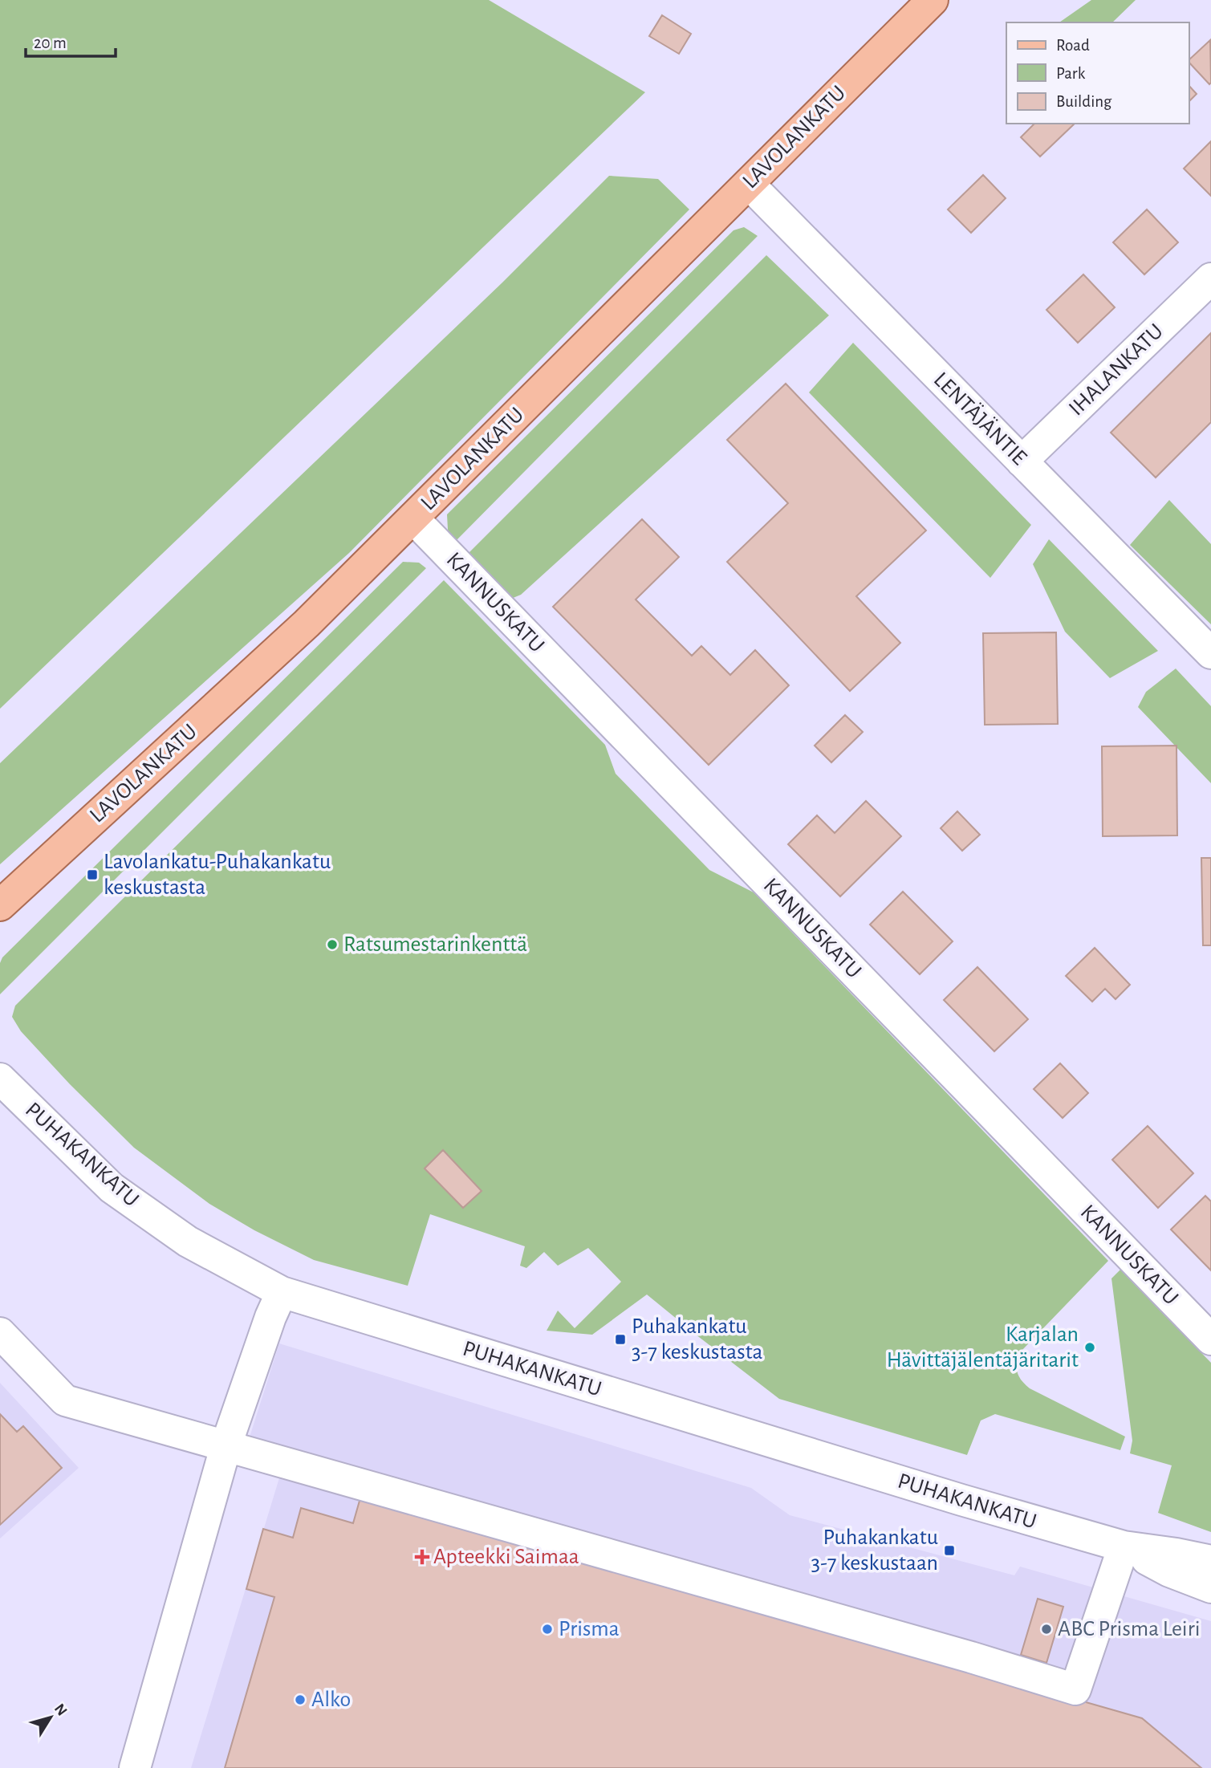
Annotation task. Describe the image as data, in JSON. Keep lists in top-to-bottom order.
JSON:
{
  "streets": {
    "main road": ["LAVOLANKATU"],
    "street": [
      "IHALANKATU",
      "LENTÄJÄNTIE",
      "KANNUSKATU",
      "PUHAKANKATU"
    ]
  },
  "crossings": [
    ["LAVOLANKATU", "LENTÄJÄNTIE"],
    ["LAVOLANKATU", "KANNUSKATU"],
    ["IHALANKATU", "LENTÄJÄNTIE"]
  ],
  "places": {
    "transit": ["Lavolankatu-Puhakankatu keskustasta", "Puhakankatu 3-7 keskustasta", "Puhakankatu 3-7 keskustaan"],
    "other": [
      "Ratsumestarinkenttä",
      "Karjalan Hävittäjälentäjäritarit",
      "Prisma",
      "ABC Prisma Leiri",
      "Alko"
    ],
    "health": ["Apteekki Saimaa"]
  },
  "legend": ["Road", "Park", "Building"],
  "scale_bar": "20 m",
  "north": "top right"
}
